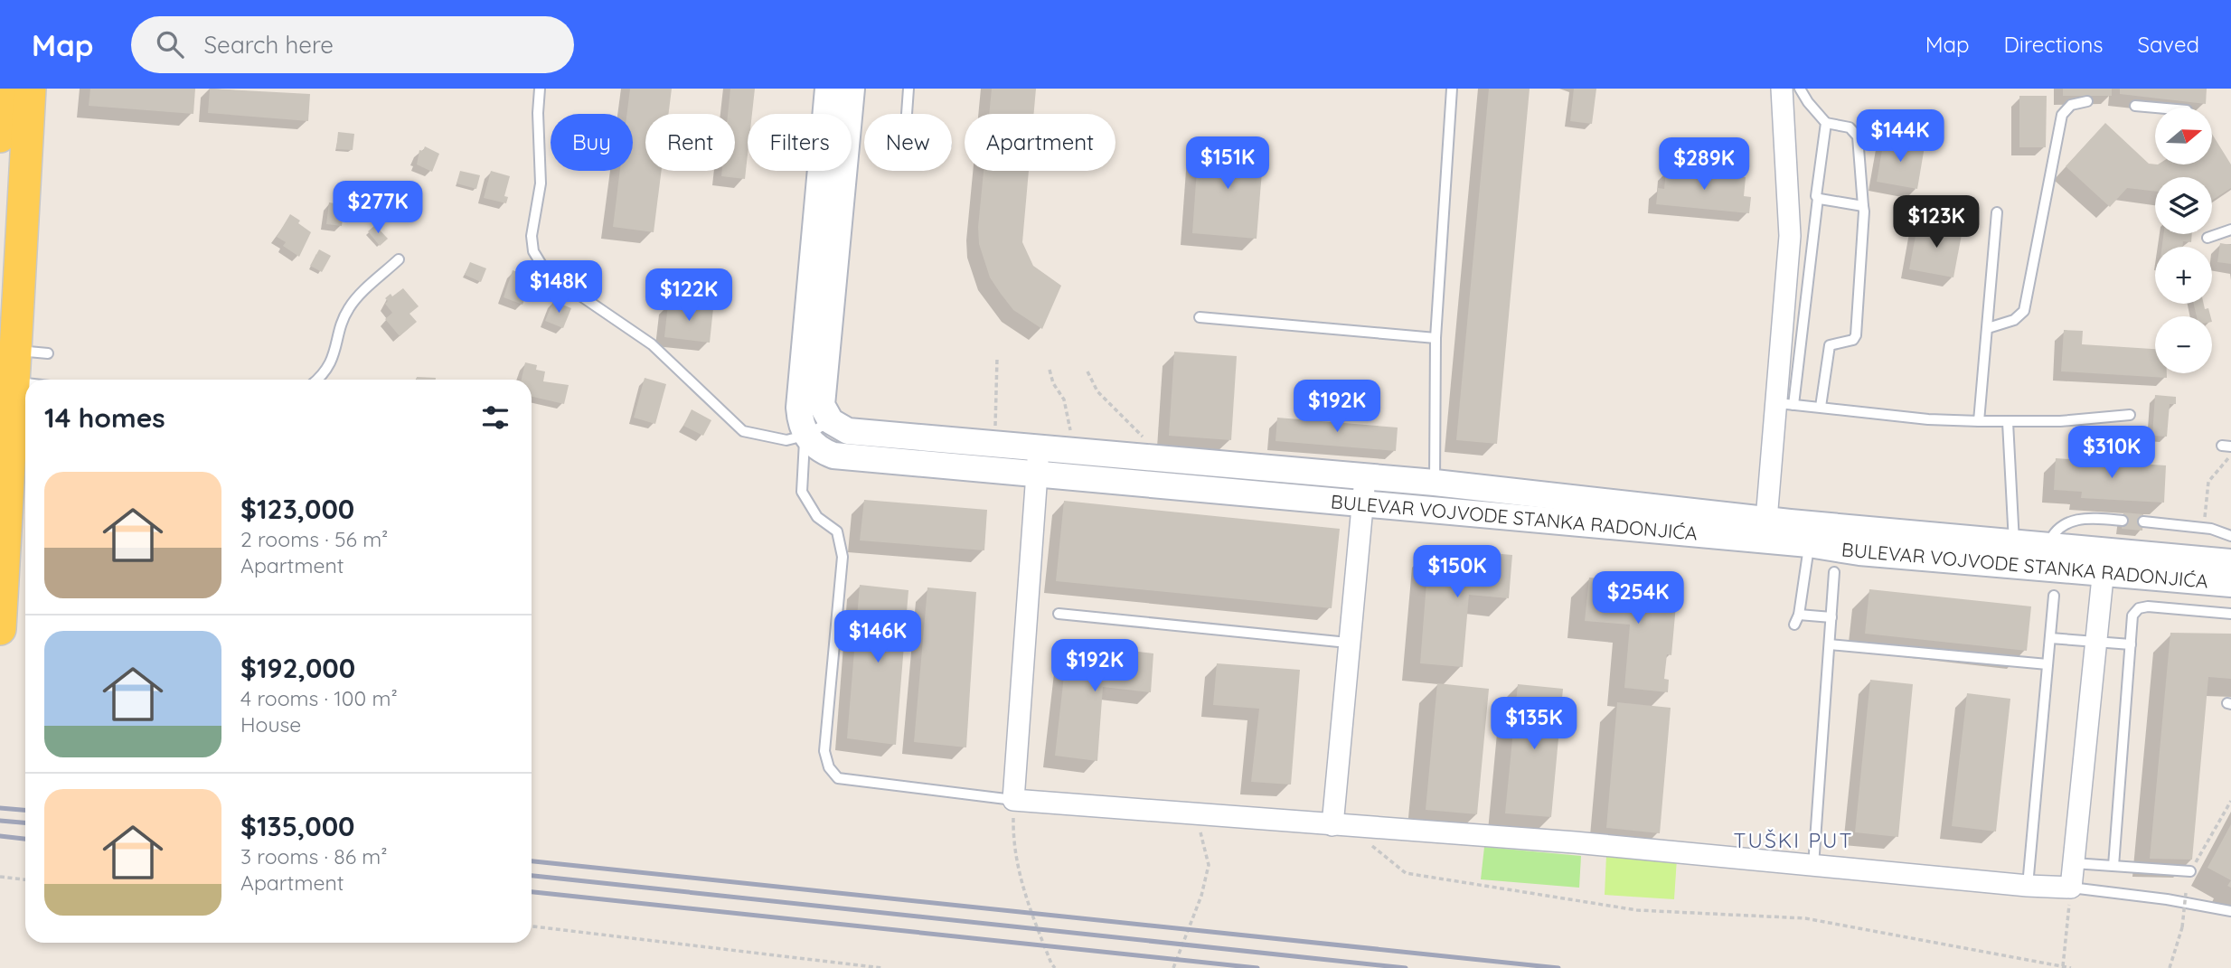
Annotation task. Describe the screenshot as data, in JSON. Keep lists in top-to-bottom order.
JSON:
{
  "streets": {
    "street": ["BULEVAR VOJVODE STANKA RADONJIĆA"]
  },
  "districts": ["TUŠKI PUT"],
  "north": "right",
  "page": {
    "header": "Map",
    "search": "Search here",
    "nav": ["Map", "Directions", "Saved"],
    "map_buttons": ["+", "−"],
    "price": [
      "$144K",
      "$151K",
      "$289K",
      "$277K",
      "$123K",
      "$148K",
      "$122K",
      "$192K",
      "$310K",
      "$150K",
      "$254K",
      "$146K",
      "$192K",
      "$135K"
    ],
    "chip": [
      "Buy",
      "Rent",
      "Filters",
      "New",
      "Apartment"
    ],
    "heading": "14 homes",
    "list": [
      {
        "name": "$123,000",
        "note": "2 rooms · 56 m² · Apartment"
      },
      {
        "name": "$192,000",
        "note": "4 rooms · 100 m² · House"
      },
      {
        "name": "$135,000",
        "note": "3 rooms · 86 m² · Apartment"
      }
    ]
  }
}
